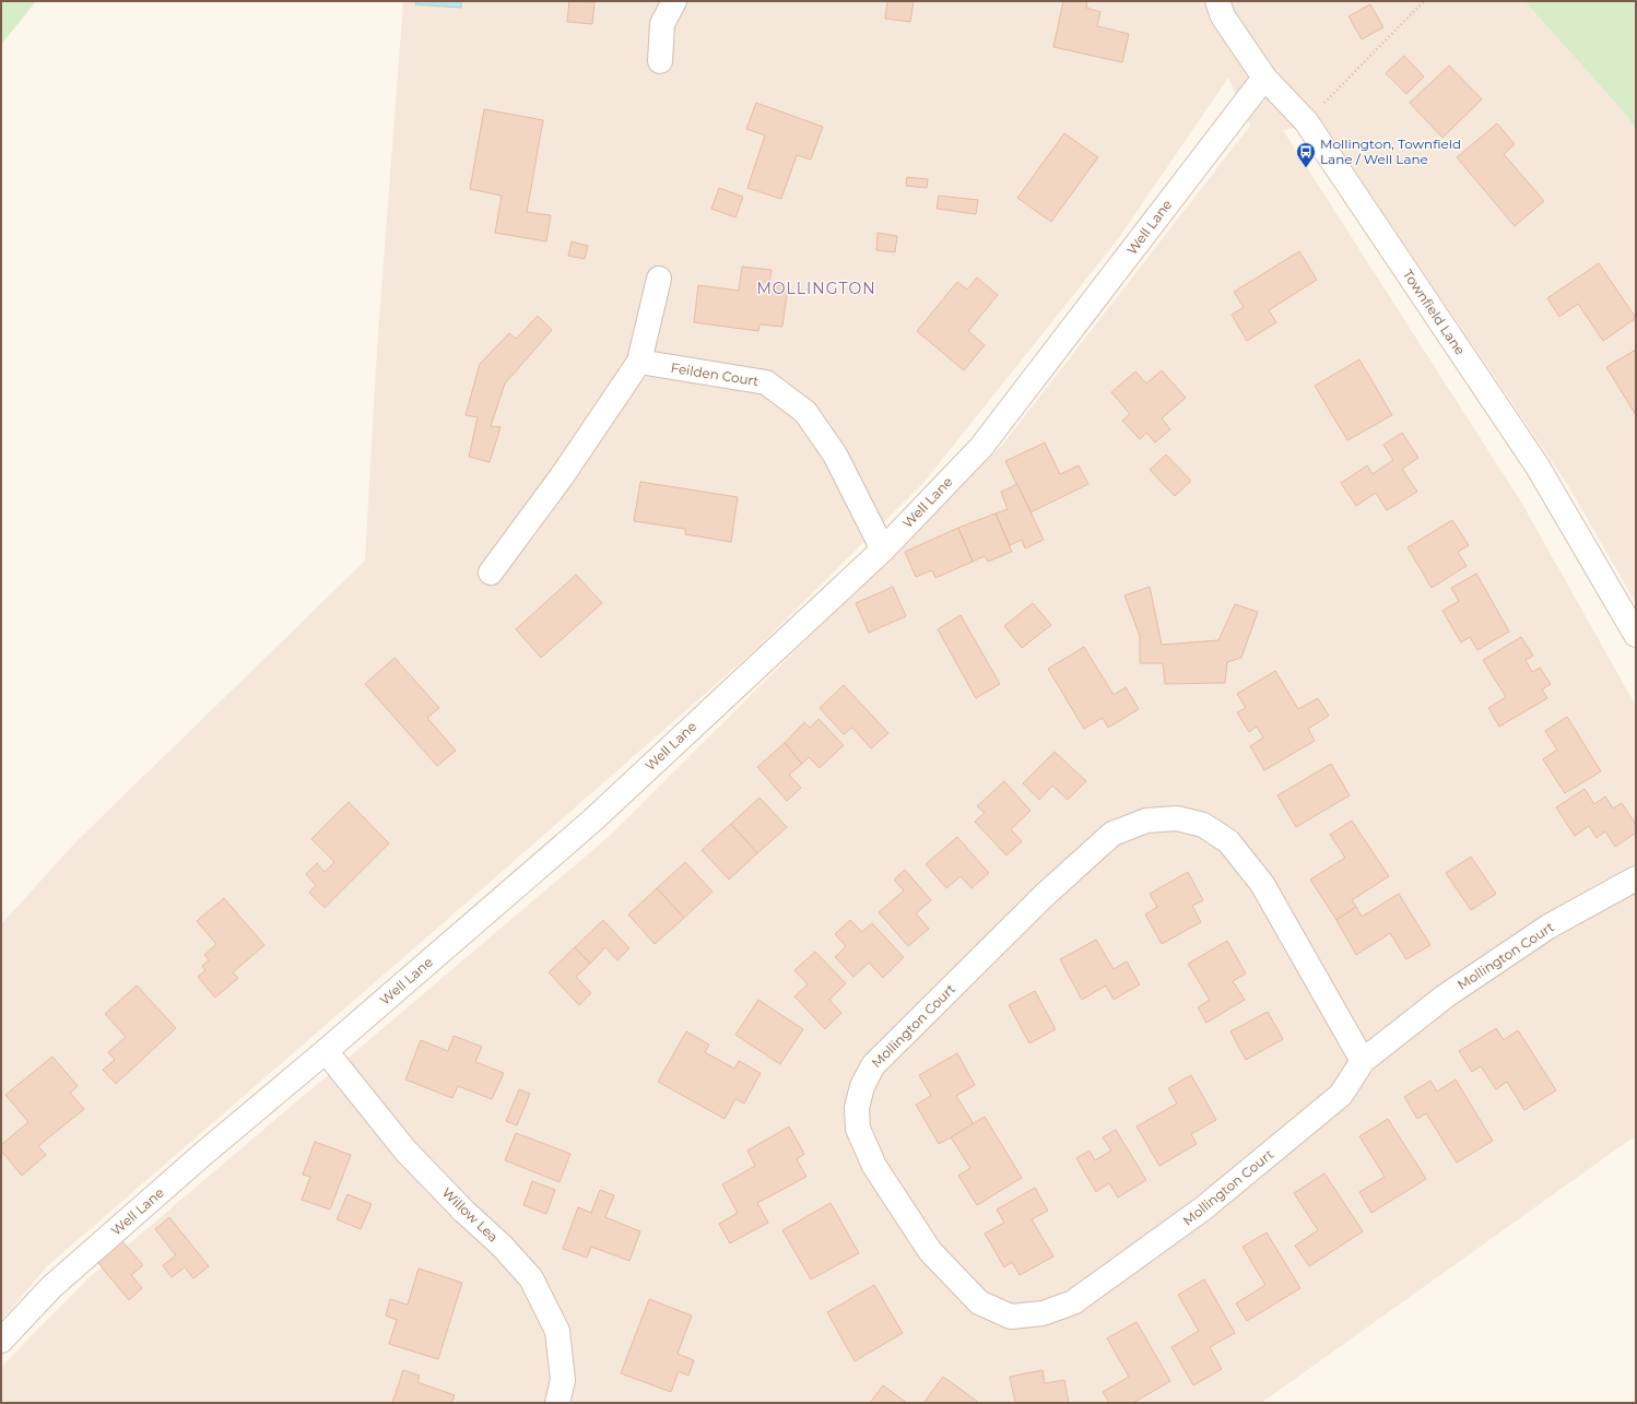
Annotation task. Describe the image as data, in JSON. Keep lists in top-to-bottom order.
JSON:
{
  "streets": {
    "street": [
      "Well Lane",
      "Townfield Lane",
      "Feilden Court",
      "Mollington Court",
      "Willow Lea"
    ]
  },
  "crossings": [
    ["Well Lane", "Townfield Lane"],
    ["Well Lane", "Feilden Court"],
    ["Well Lane", "Willow Lea"]
  ],
  "districts": ["MOLLINGTON"],
  "places": {
    "bus stop": ["Mollington, Townfield Lane / Well Lane"]
  }
}
